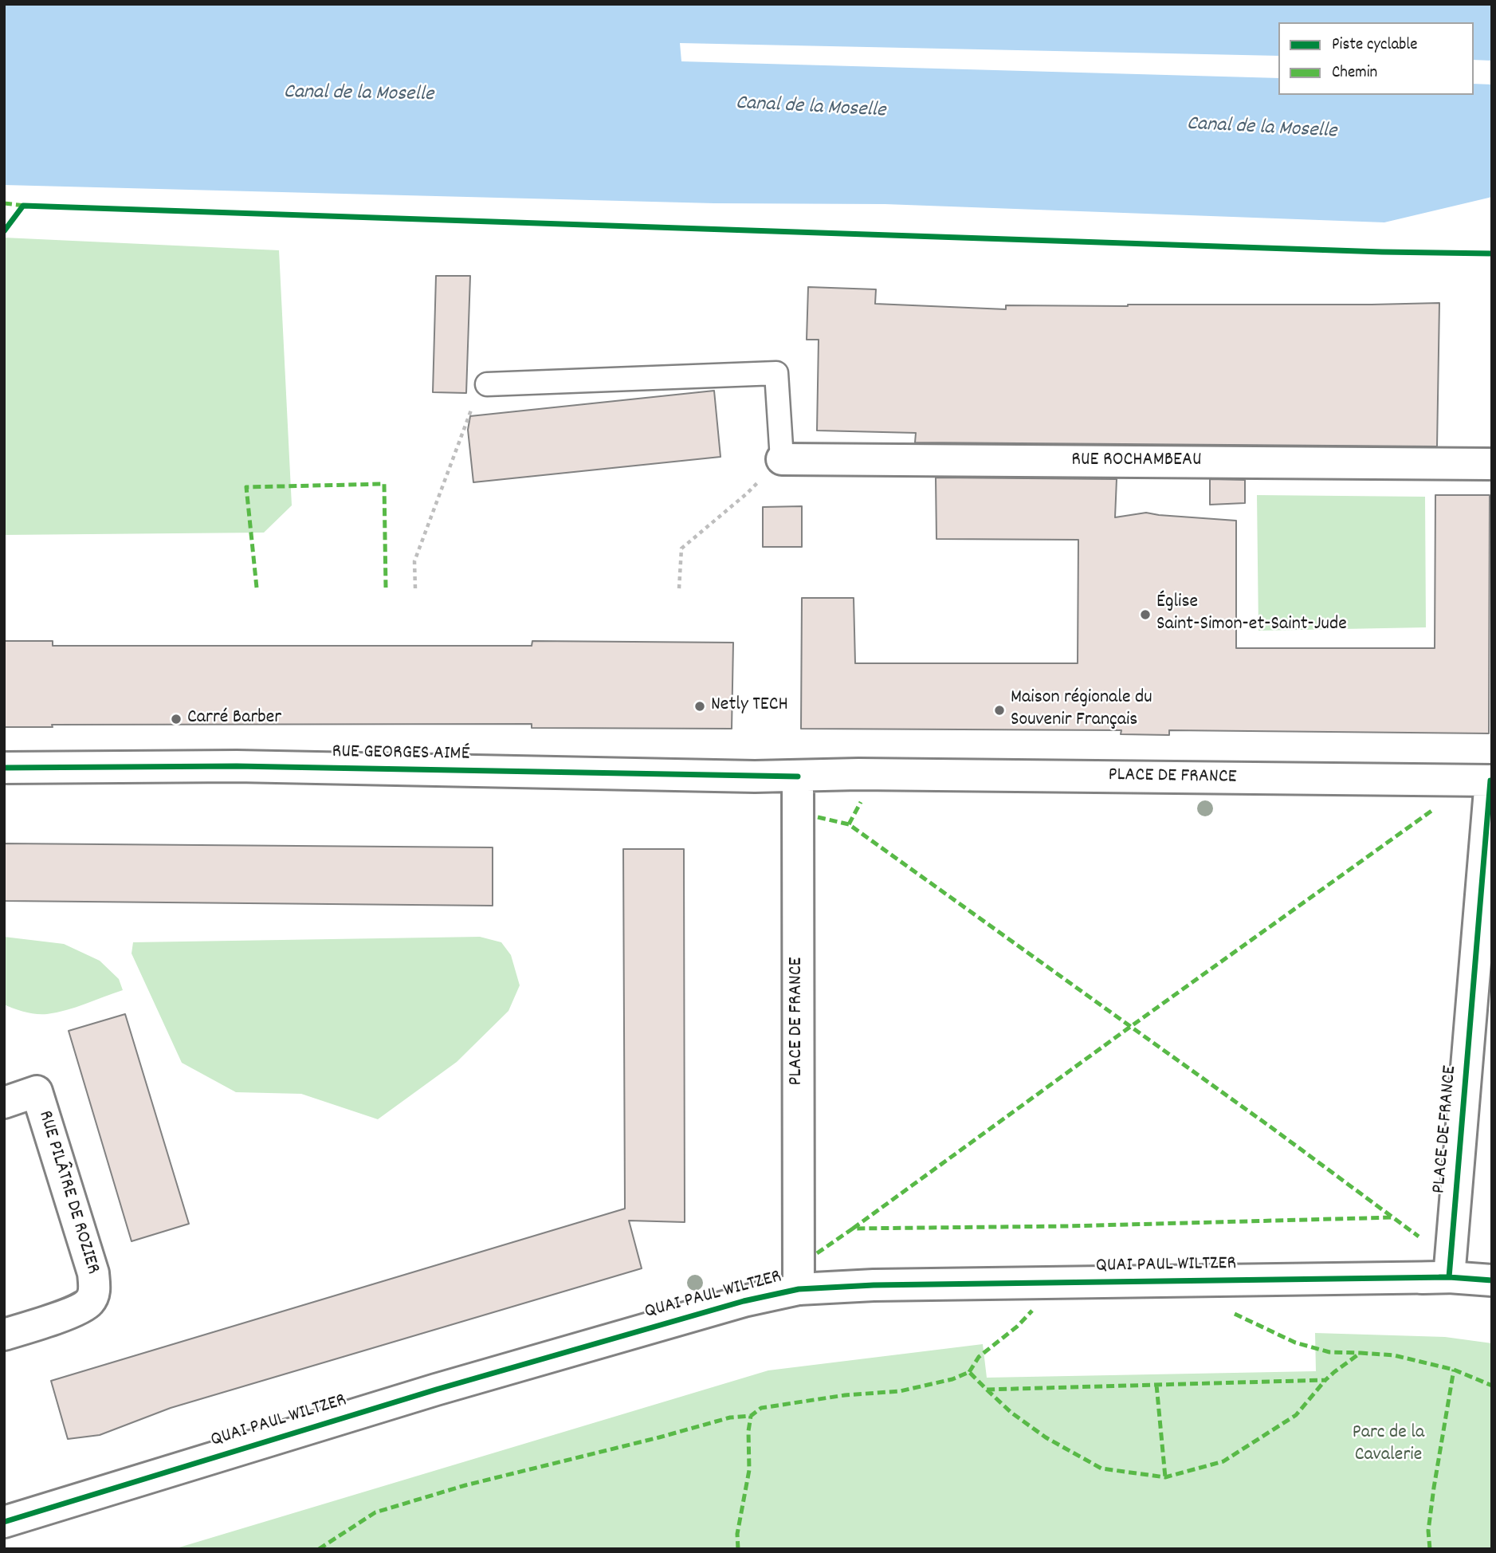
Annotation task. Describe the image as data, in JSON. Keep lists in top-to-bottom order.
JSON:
{
  "streets": {
    "street": [
      "RUE ROCHAMBEAU",
      "RUE GEORGES AIMÉ",
      "PLACE DE FRANCE",
      "RUE PILÂTRE DE ROZIER",
      "QUAI PAUL WILTZER"
    ]
  },
  "crossings": [
    ["RUE GEORGES AIMÉ", "PLACE DE FRANCE"],
    ["PLACE DE FRANCE", "QUAI PAUL WILTZER"]
  ],
  "water": ["Canal de la Moselle"],
  "parks": ["Parc de la Cavalerie"],
  "places": [
    "Église Saint-Simon-et-Saint-Jude",
    "Netly TECH",
    "Maison régionale du Souvenir Français",
    "Carré Barber"
  ],
  "legend": ["Piste cyclable", "Chemin"]
}
